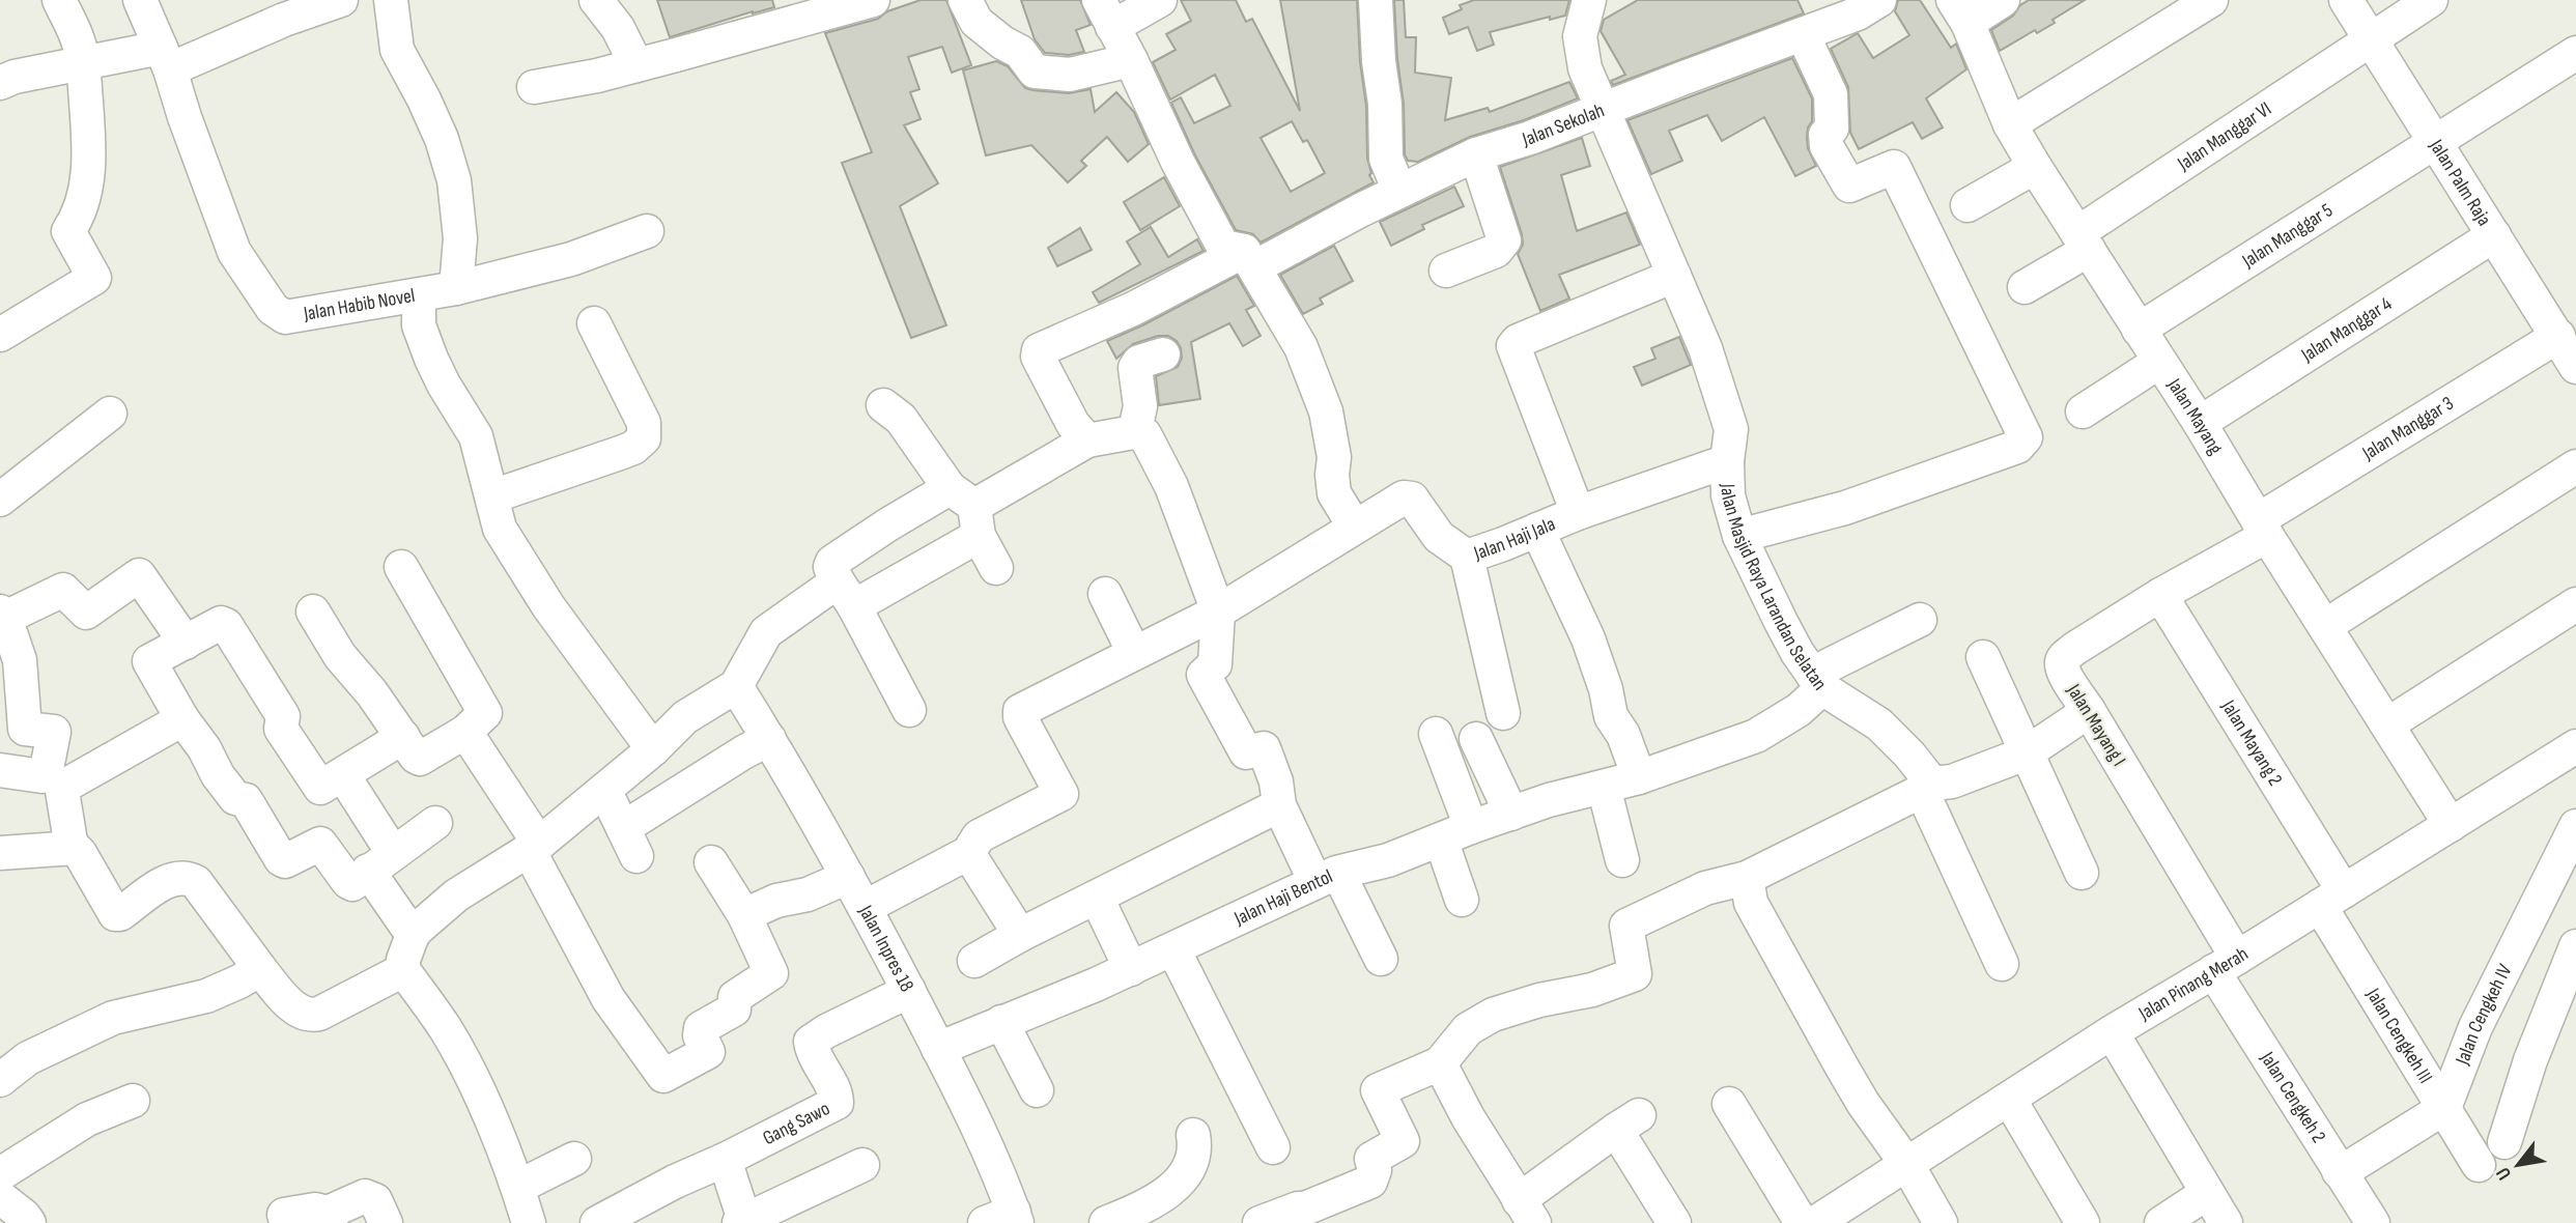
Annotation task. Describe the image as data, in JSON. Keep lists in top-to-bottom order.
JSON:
{
  "streets": {
    "street": [
      "Jalan Sekolah",
      "Jalan Manggar VI",
      "Jalan Palm Raja",
      "Jalan Manggar 5",
      "Jalan Habib Novel",
      "Jalan Manggar 4",
      "Jalan Mayang",
      "Jalan Manggar 3",
      "Jalan Haji Jala",
      "Jalan Masjid Raya Larandan Selatan",
      "Jalan Mayang I",
      "Jalan Mayang 2",
      "Jalan Haji Bentol",
      "Jalan Inpres 18",
      "Jalan Pinang Merah",
      "Jalan Cengkeh IV",
      "Jalan Cengkeh III",
      "Jalan Cengkeh 2",
      "Gang Sawo"
    ]
  },
  "crossings": [
    ["Jalan Sekolah", "Jalan Masjid Raya Larandan Selatan"],
    ["Jalan Manggar VI", "Jalan Palm Raja"],
    ["Jalan Manggar VI", "Jalan Mayang"],
    ["Jalan Palm Raja", "Jalan Manggar 5"],
    ["Jalan Palm Raja", "Jalan Manggar 4"],
    ["Jalan Palm Raja", "Jalan Manggar 3"],
    ["Jalan Manggar 5", "Jalan Mayang"],
    ["Jalan Manggar 4", "Jalan Mayang"],
    ["Jalan Mayang", "Jalan Manggar 3"],
    ["Jalan Mayang", "Jalan Mayang I"],
    ["Jalan Mayang", "Jalan Pinang Merah"],
    ["Jalan Manggar 3", "Jalan Mayang I"],
    ["Jalan Haji Jala", "Jalan Masjid Raya Larandan Selatan"],
    ["Jalan Masjid Raya Larandan Selatan", "Jalan Haji Bentol"],
    ["Jalan Mayang I", "Jalan Mayang 2"],
    ["Jalan Mayang I", "Jalan Pinang Merah"],
    ["Jalan Mayang I", "Jalan Cengkeh 2"],
    ["Jalan Mayang 2", "Jalan Pinang Merah"],
    ["Jalan Mayang 2", "Jalan Cengkeh III"],
    ["Jalan Haji Bentol", "Jalan Inpres 18"],
    ["Jalan Inpres 18", "Gang Sawo"],
    ["Jalan Pinang Merah", "Jalan Cengkeh III"],
    ["Jalan Pinang Merah", "Jalan Cengkeh 2"],
    ["Jalan Cengkeh IV", "Jalan Cengkeh III"]
  ],
  "north": "bottom left"
}
